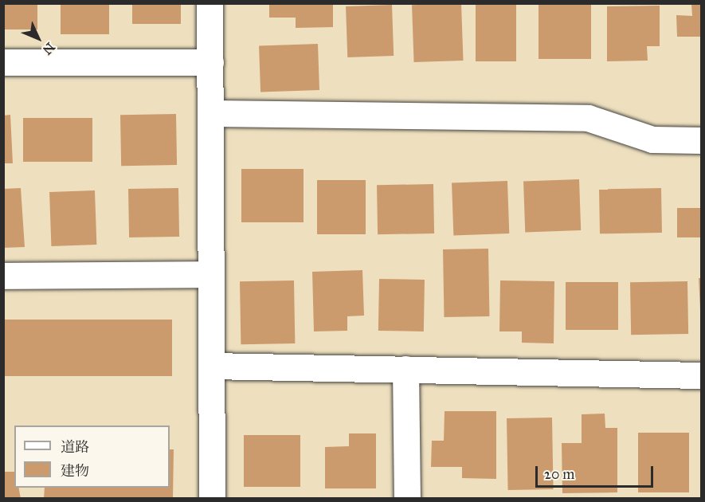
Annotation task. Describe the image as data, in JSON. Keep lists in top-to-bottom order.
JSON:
{
  "legend": ["道路", "建物"],
  "scale_bar": "20 m",
  "north": "bottom right"
}
